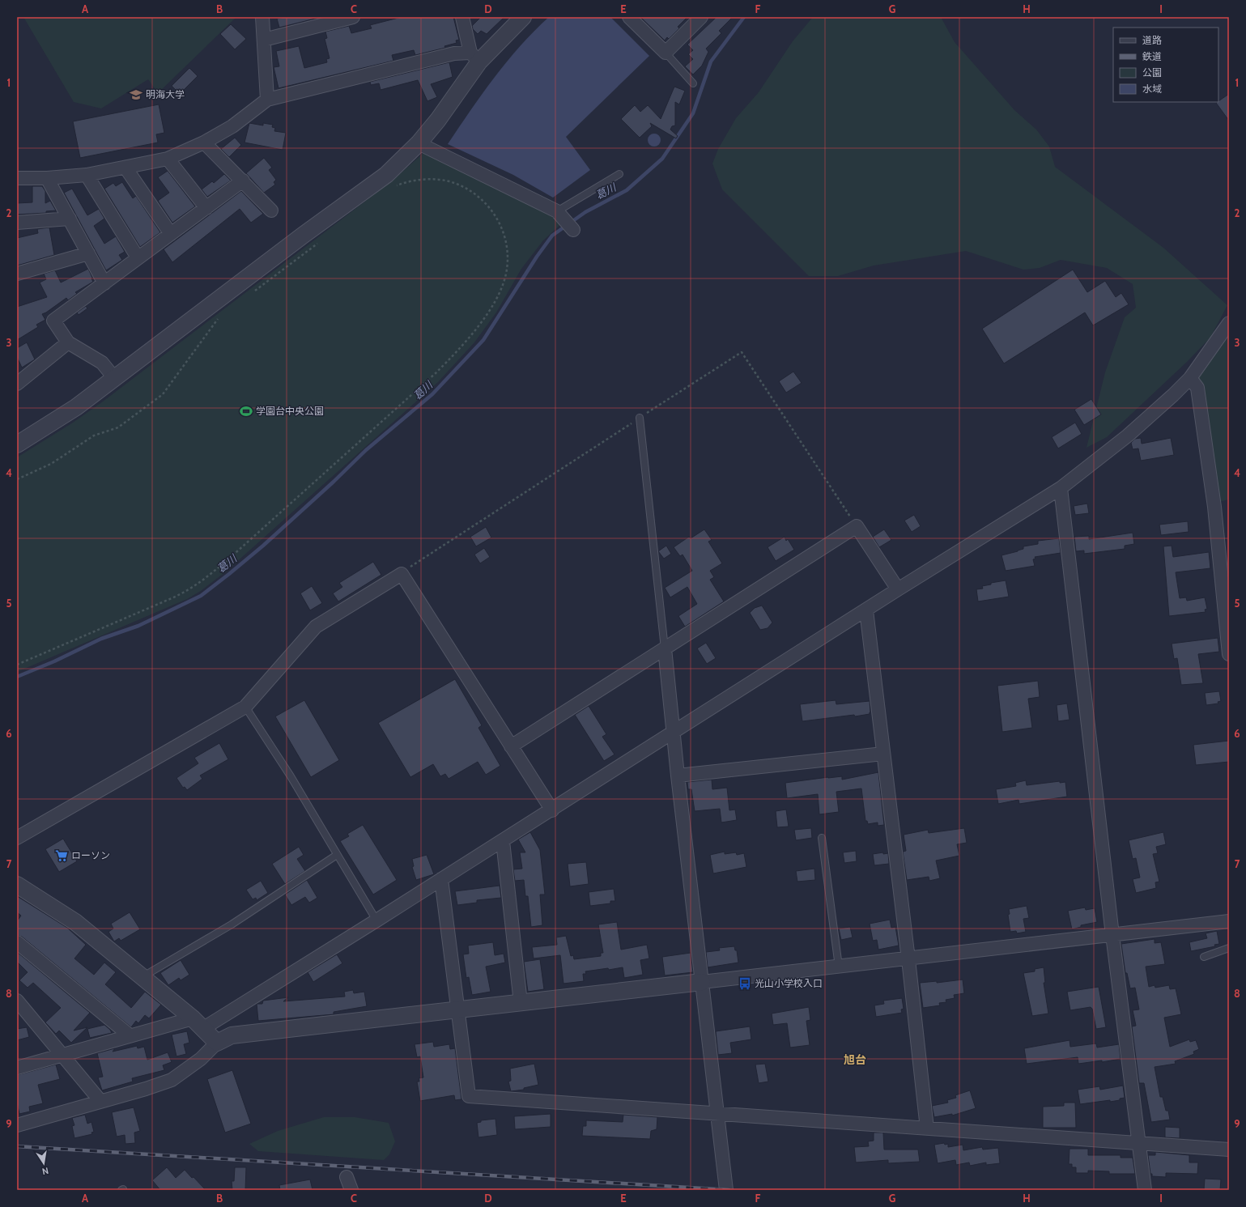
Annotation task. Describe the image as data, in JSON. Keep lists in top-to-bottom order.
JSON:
{
  "districts": ["旭台"],
  "water": ["葛川"],
  "places": {
    "school or university": ["明海大学"],
    "sports": ["学園台中央公園"],
    "supermarket": ["ローソン"],
    "bus stop": ["光山小学校入口"]
  },
  "legend": [
    "道路",
    "鉄道",
    "公園",
    "水域"
  ],
  "north": "bottom",
  "grid": {
    "columns": [
      "A",
      "B",
      "C",
      "D",
      "E",
      "F",
      "G",
      "H",
      "I"
    ],
    "rows": [
      "1",
      "2",
      "3",
      "4",
      "5",
      "6",
      "7",
      "8",
      "9"
    ]
  }
}
